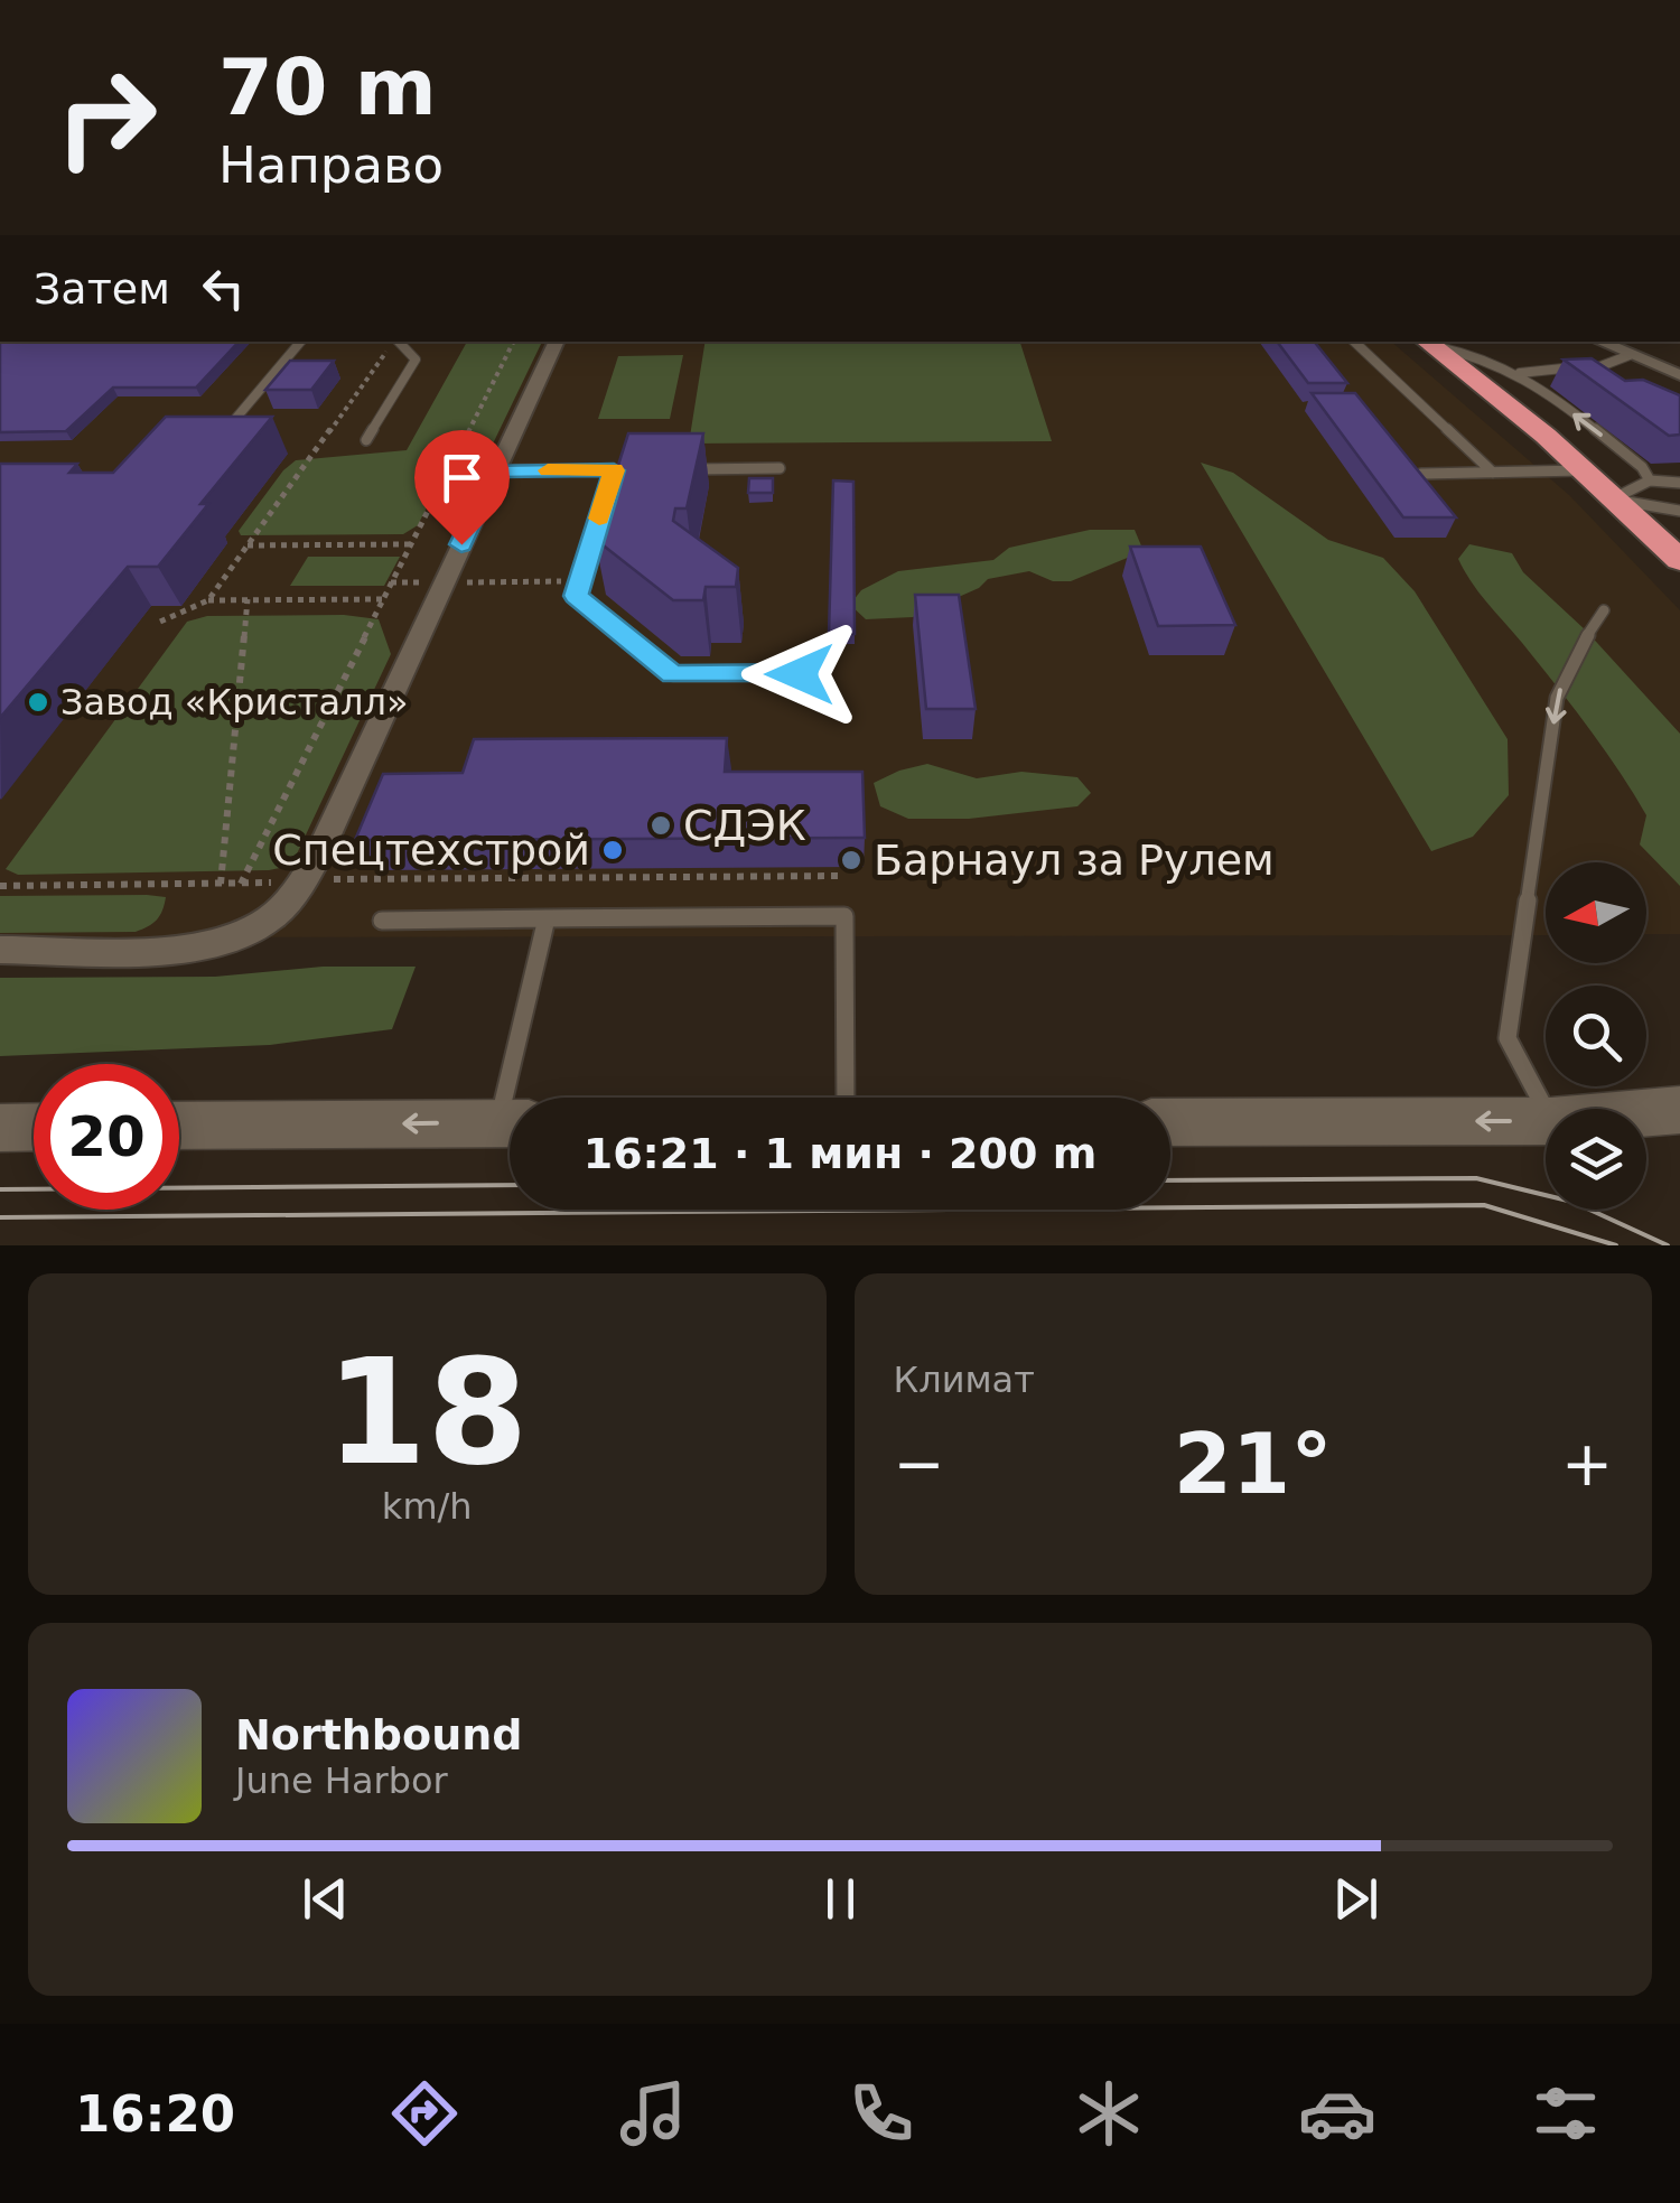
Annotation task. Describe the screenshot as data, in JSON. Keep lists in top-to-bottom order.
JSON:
{
  "places": [
    "Завод «Кристалл»",
    "СДЭК",
    "Спецтехстрой",
    "Барнаул за Рулем"
  ],
  "north": "left",
  "page": {
    "turn": ["70 m", "Направо"],
    "then": "Затем",
    "limit": "20",
    "trip": "16:21 · 1 мин · 200 m",
    "tile": [
      ["18", "km/h"],
      "Климат"
    ],
    "heat": ["−", "21°", "+"],
    "song": ["Northbound", "June Harbor"],
    "tabs": "16:20"
  }
}
